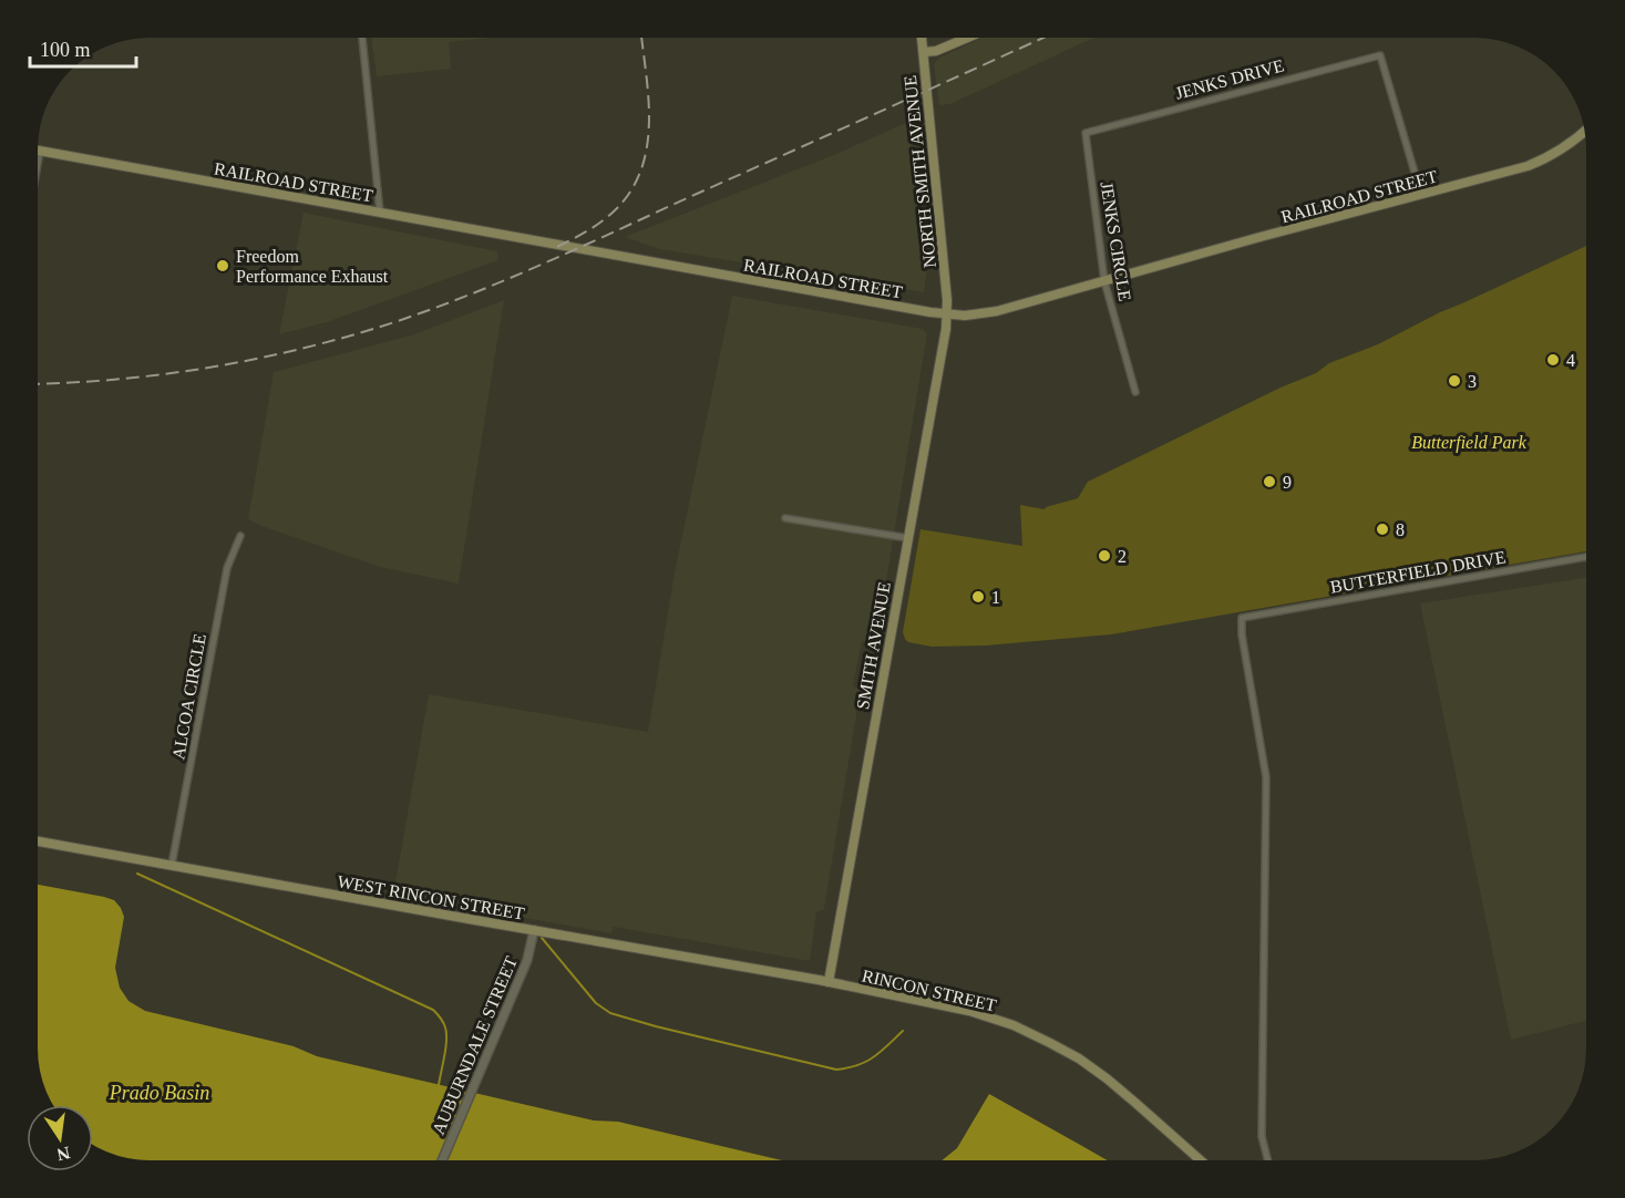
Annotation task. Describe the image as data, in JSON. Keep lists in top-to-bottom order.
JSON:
{
  "streets": {
    "main road": [
      "NORTH SMITH AVENUE",
      "RAILROAD STREET",
      "SMITH AVENUE",
      "WEST RINCON STREET",
      "RINCON STREET"
    ],
    "street": [
      "JENKS DRIVE",
      "JENKS CIRCLE",
      "BUTTERFIELD DRIVE",
      "ALCOA CIRCLE",
      "AUBURNDALE STREET"
    ]
  },
  "crossings": [
    ["JENKS DRIVE", "RAILROAD STREET"],
    ["JENKS DRIVE", "JENKS CIRCLE"],
    ["NORTH SMITH AVENUE", "RAILROAD STREET"],
    ["NORTH SMITH AVENUE", "SMITH AVENUE"],
    ["RAILROAD STREET", "JENKS CIRCLE"],
    ["RAILROAD STREET", "SMITH AVENUE"],
    ["SMITH AVENUE", "WEST RINCON STREET"],
    ["SMITH AVENUE", "RINCON STREET"],
    ["ALCOA CIRCLE", "WEST RINCON STREET"],
    ["WEST RINCON STREET", "RINCON STREET"],
    ["WEST RINCON STREET", "AUBURNDALE STREET"]
  ],
  "water": ["Prado Basin"],
  "parks": ["Butterfield Park"],
  "places": [
    "Freedom Performance Exhaust",
    "4",
    "3",
    "9",
    "8",
    "2",
    "1"
  ],
  "scale_bar": "100 m",
  "north": "bottom"
}
